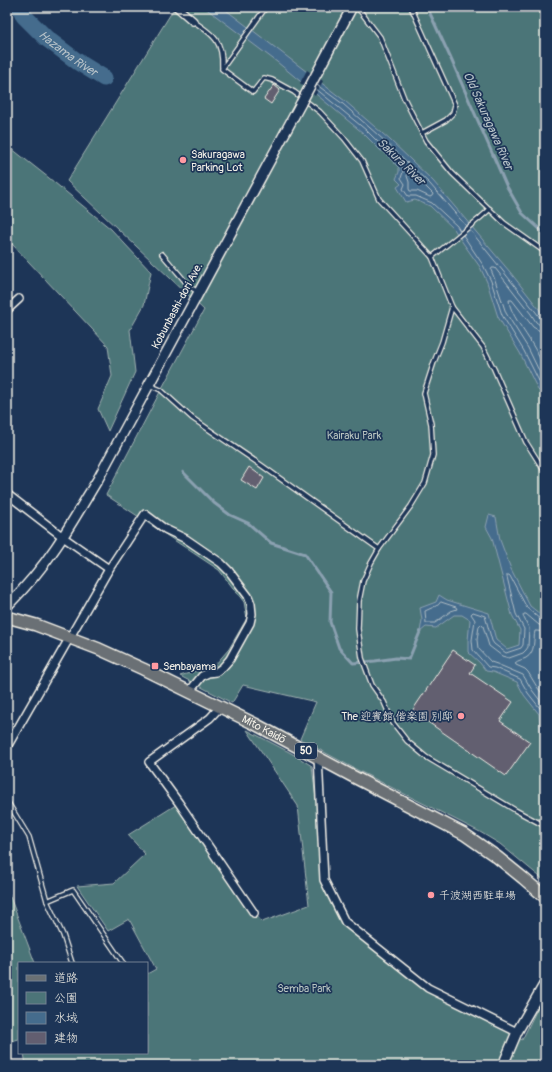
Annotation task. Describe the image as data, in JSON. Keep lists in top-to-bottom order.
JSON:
{
  "streets": {
    "main road": ["Mito Kaidō", "50"],
    "street": ["Kobunbashi-dori Ave."]
  },
  "water": ["Hazama River", "Old Sakuragawa River", "Sakura River"],
  "parks": ["Kairaku Park", "Semba Park"],
  "places": {
    "other": ["Sakuragawa Parking Lot", "The 迎賓館 偕楽園 別邸", "千波湖西駐車場"],
    "transit": ["Senbayama"]
  },
  "legend": [
    "道路",
    "公園",
    "水域",
    "建物"
  ]
}
